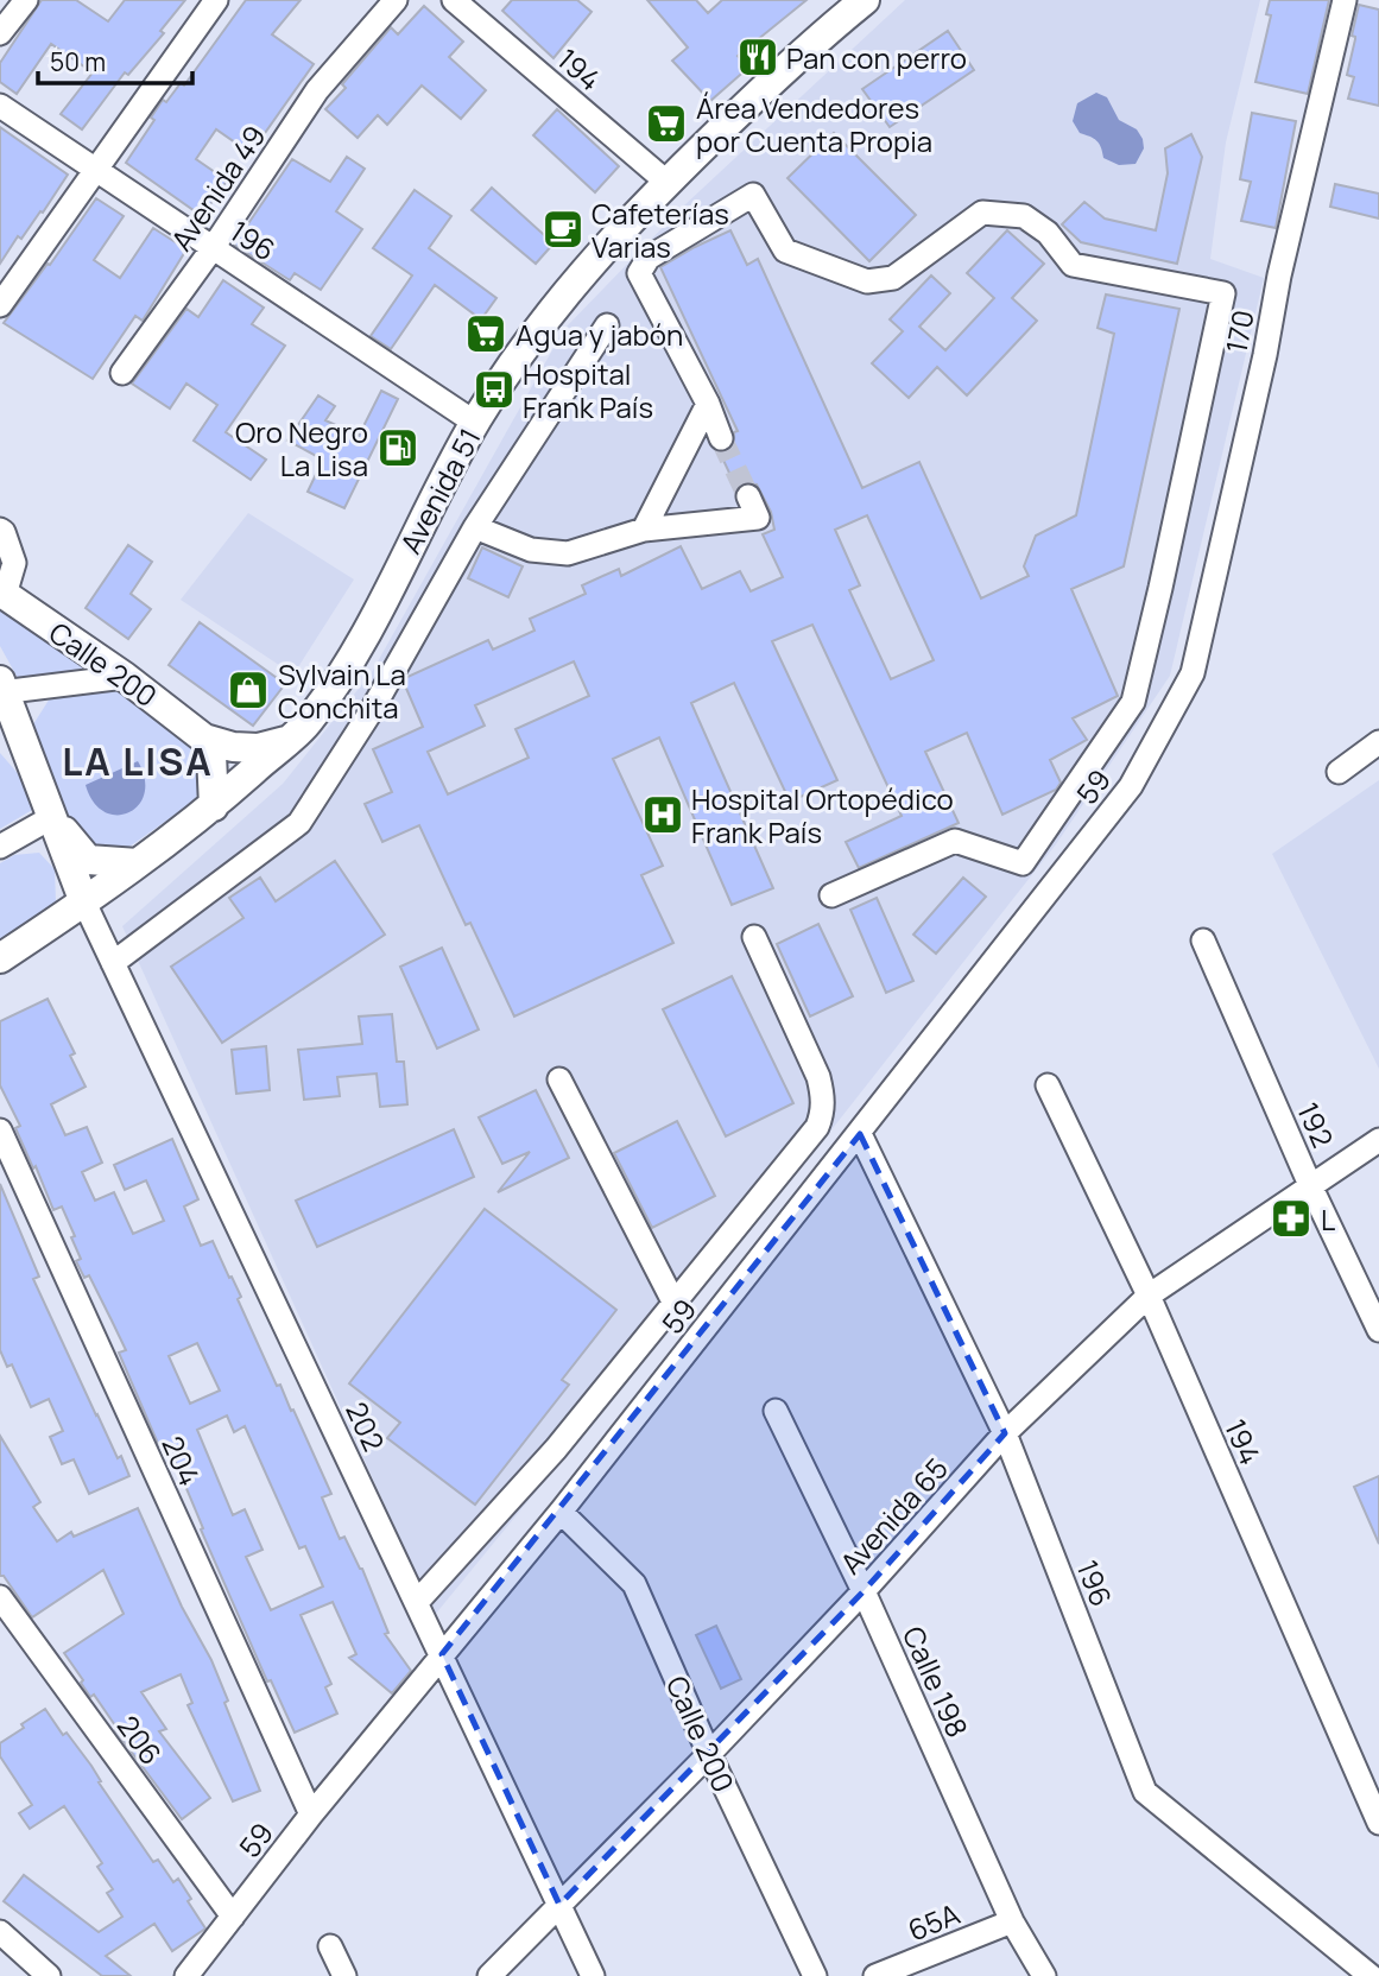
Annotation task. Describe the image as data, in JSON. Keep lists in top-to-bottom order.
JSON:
{
  "streets": {
    "main road": ["Avenida 51", "Calle 200"],
    "street": [
      "194",
      "Avenida 49",
      "196",
      "170",
      "59",
      "192",
      "202",
      "204",
      "Avenida 65",
      "Calle 198",
      "206",
      "65A"
    ]
  },
  "crossings": [
    ["194", "Avenida 51"],
    ["194", "Avenida 65"],
    ["Avenida 49", "196"],
    ["196", "Avenida 51"],
    ["196", "59"],
    ["196", "Avenida 65"],
    ["170", "59"],
    ["Avenida 51", "Calle 200"],
    ["Avenida 51", "202"],
    ["Calle 200", "59"],
    ["Calle 200", "Avenida 65"],
    ["59", "202"],
    ["59", "204"],
    ["59", "206"],
    ["192", "Avenida 65"],
    ["202", "Avenida 65"],
    ["Avenida 65", "Calle 198"],
    ["Calle 198", "65A"]
  ],
  "districts": ["LA LISA"],
  "places": {
    "restaurant": ["Pan con perro"],
    "supermarket": ["Área Vendedores por Cuenta Propia", "Agua y jabón"],
    "cafe": ["Cafeterías Varias"],
    "bus stop": ["Hospital Frank País"],
    "fuel station": ["Oro Negro La Lisa"],
    "shop": ["Sylvain La Conchita"],
    "hospital": ["Hospital Ortopédico Frank País"],
    "pharmacy": ["L"]
  },
  "scale_bar": "50 m"
}
